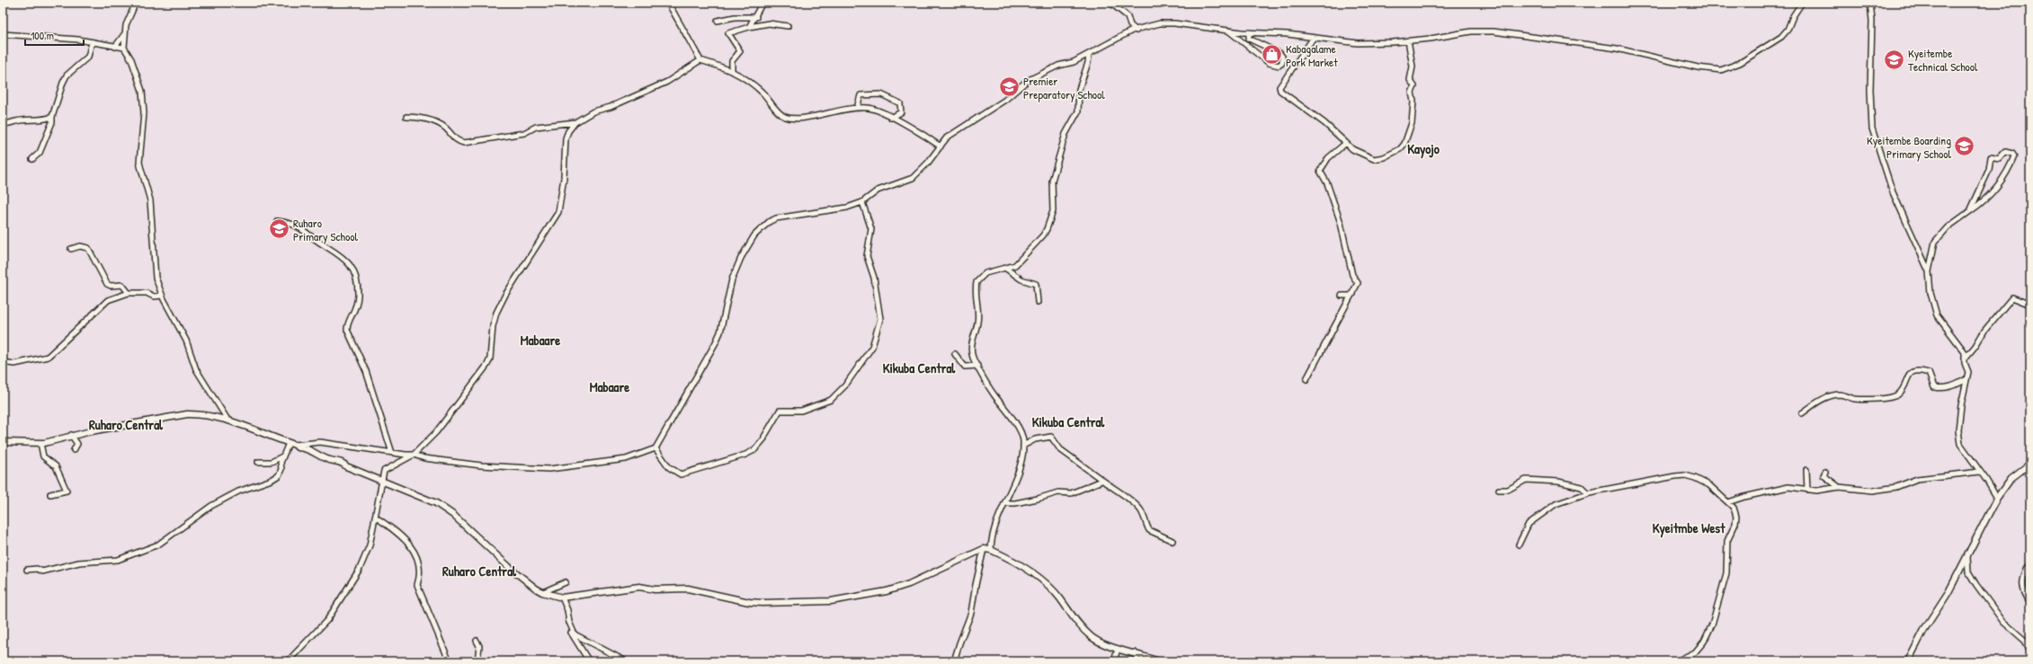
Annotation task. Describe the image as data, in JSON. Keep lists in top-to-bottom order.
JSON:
{
  "districts": [
    "Kayojo",
    "Mabaare",
    "Kikuba Central",
    "Mabaare",
    "Kikuba Central",
    "Ruharo Central",
    "Kyeitmbe West",
    "Ruharo Central"
  ],
  "places": {
    "shop": ["Kabagalame Pork Market"],
    "school or university": [
      "Kyeitembe Technical School",
      "Premier Preparatory School",
      "Kyeitembe Boarding Primary School",
      "Ruharo Primary School"
    ]
  },
  "scale_bar": "100 m"
}
